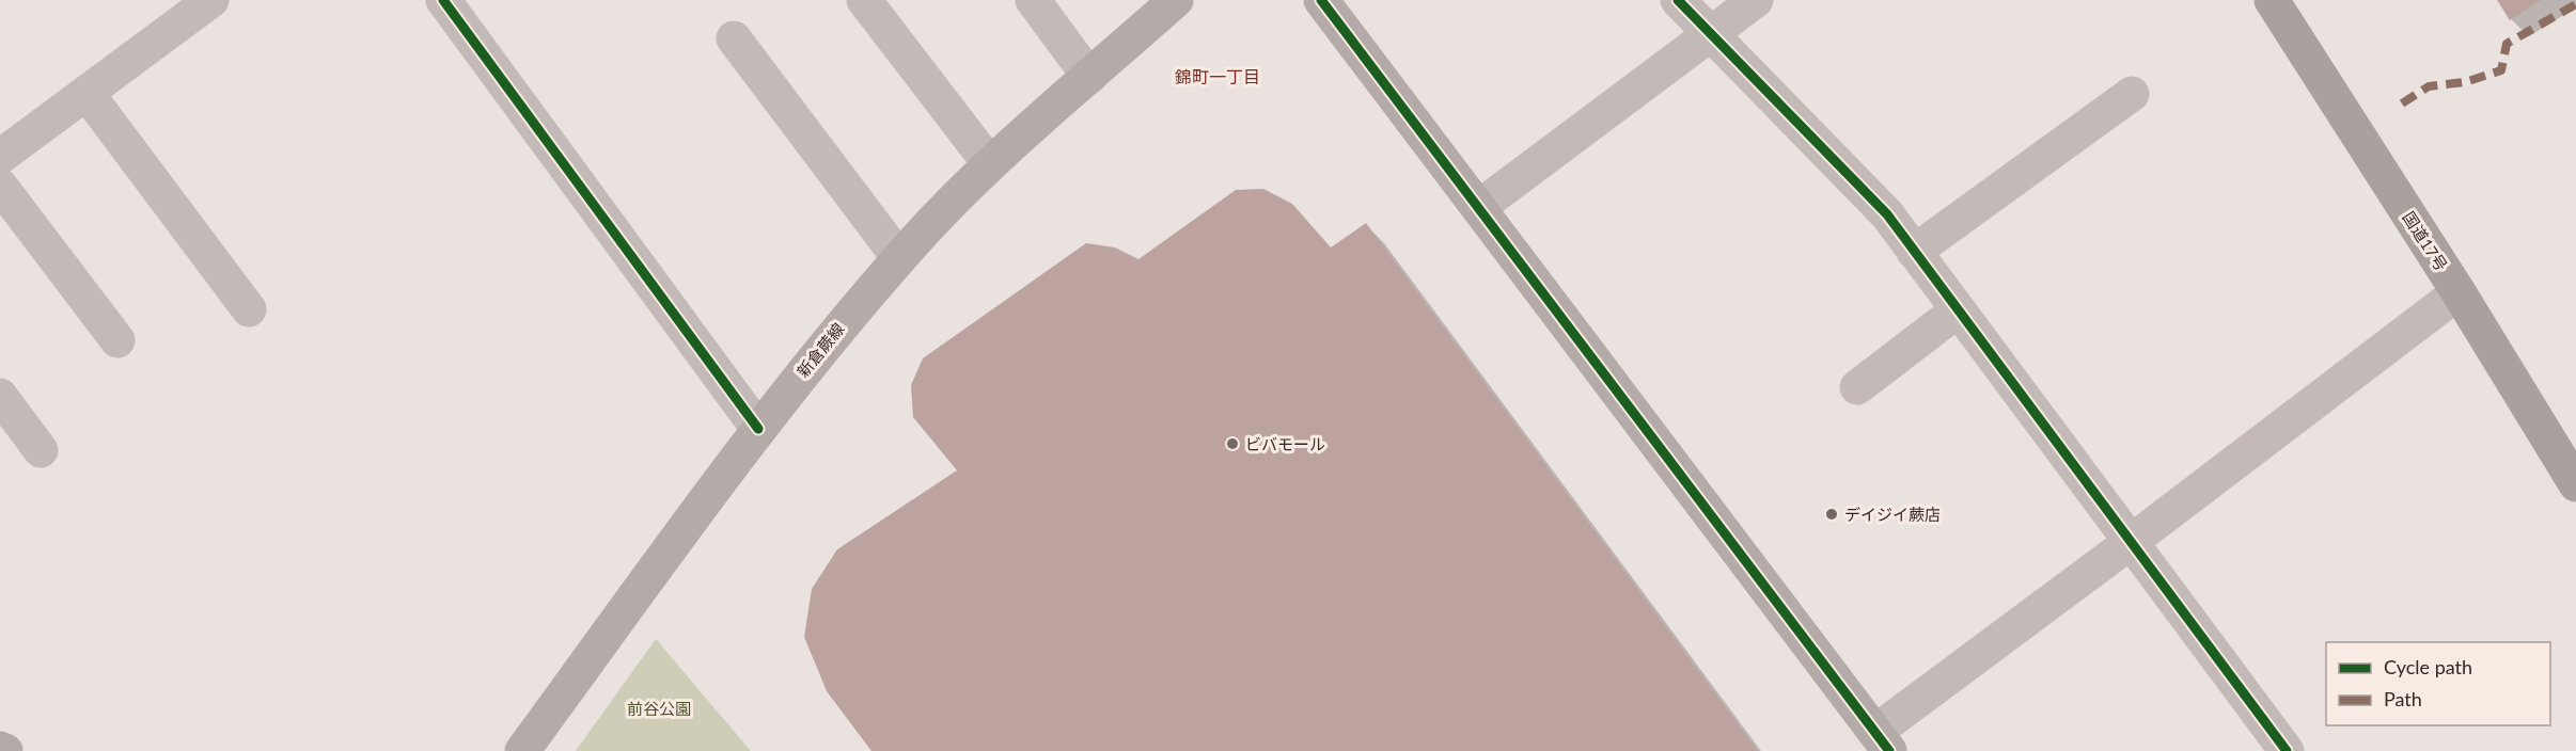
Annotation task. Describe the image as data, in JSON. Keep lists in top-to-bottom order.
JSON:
{
  "streets": {
    "highway": ["国道17号"],
    "main road": ["新倉蕨線"]
  },
  "districts": ["錦町一丁目"],
  "parks": ["前谷公園"],
  "places": ["ビバモール", "デイジイ蕨店"],
  "legend": ["Cycle path", "Path"]
}
